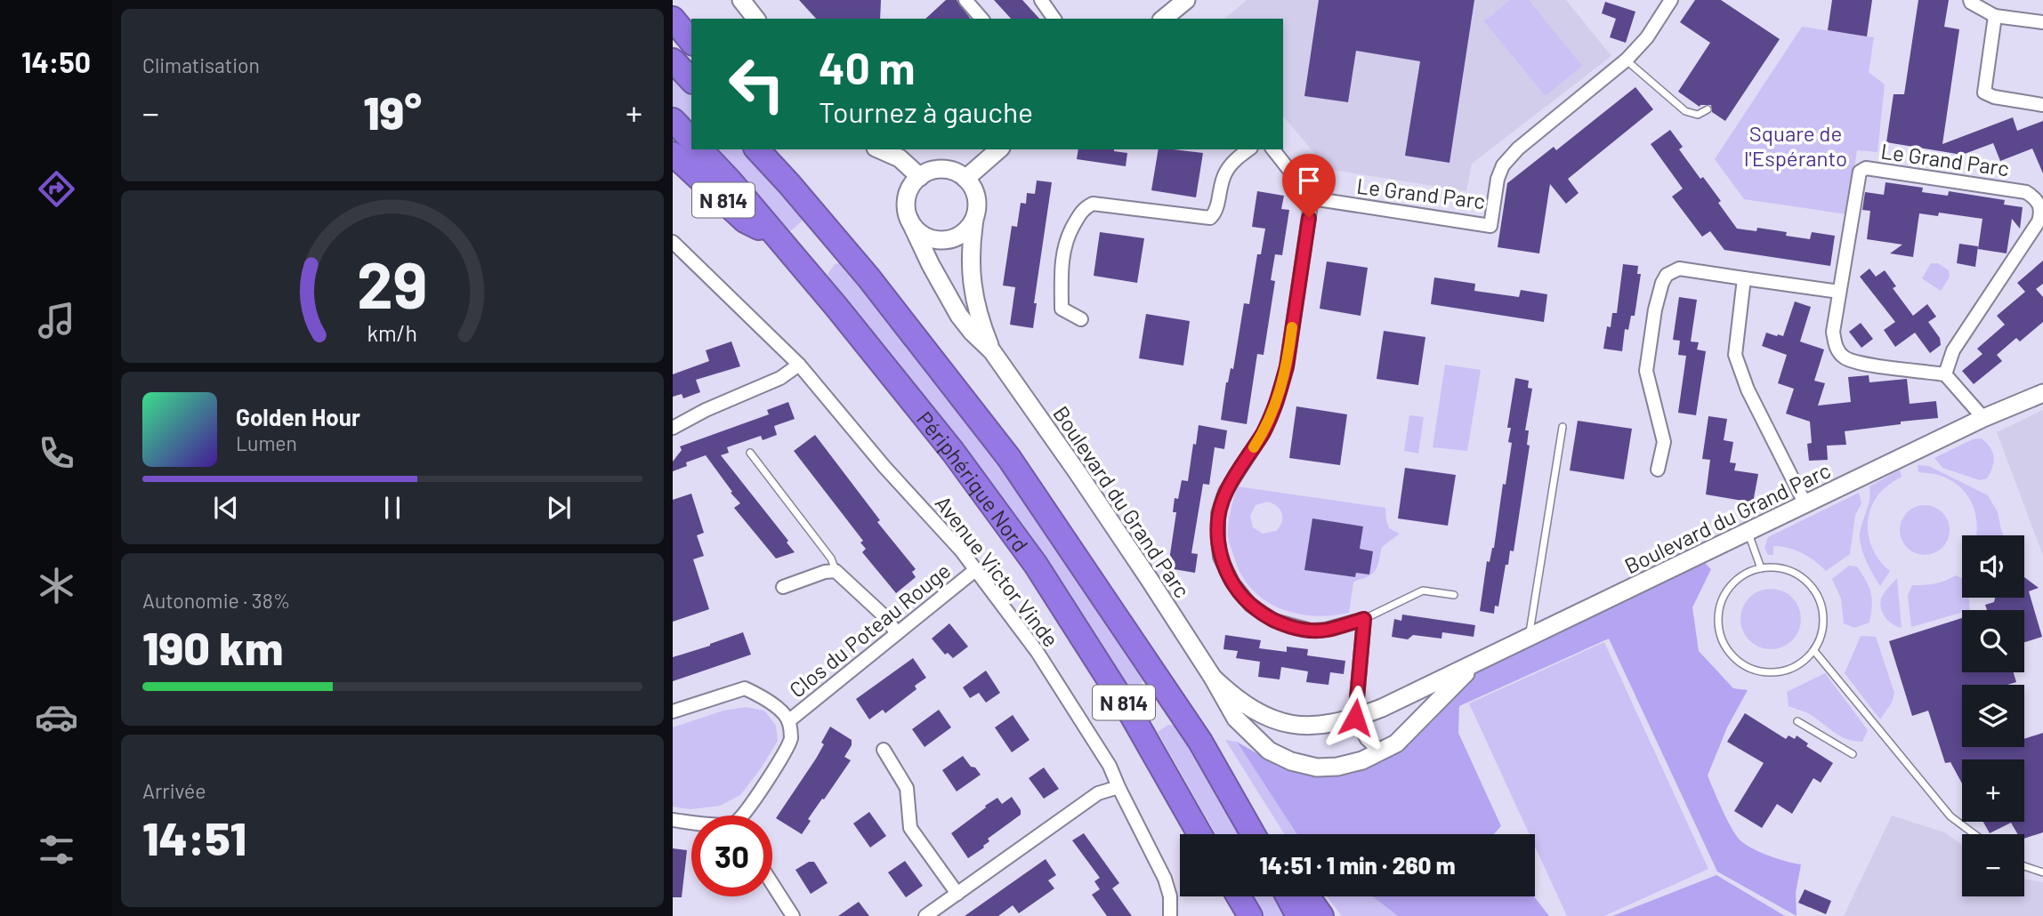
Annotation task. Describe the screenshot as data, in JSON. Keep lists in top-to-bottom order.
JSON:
{
  "streets": {
    "highway": ["N 814", "Périphérique Nord"],
    "street": [
      "Le Grand Parc",
      "Boulevard du Grand Parc",
      "Avenue Victor Vinde",
      "Clos du Poteau Rouge"
    ]
  },
  "crossings": [
    ["N 814", "Périphérique Nord"],
    ["Avenue Victor Vinde", "Clos du Poteau Rouge"]
  ],
  "parks": ["Square de l'Espéranto"],
  "page": {
    "tabs": "14:50",
    "tile": [
      "Climatisation",
      ["Autonomie · 38%", "190 km"],
      ["Arrivée", "14:51"]
    ],
    "turn": ["40 m", "Tournez à gauche"],
    "heat": ["−", "19°", "+"],
    "song": ["Golden Hour", "Lumen"],
    "map_buttons": ["+", "−"],
    "limit": "30",
    "trip": "14:51 · 1 min · 260 m",
    "gauge": ["29", "km/h"]
  }
}
